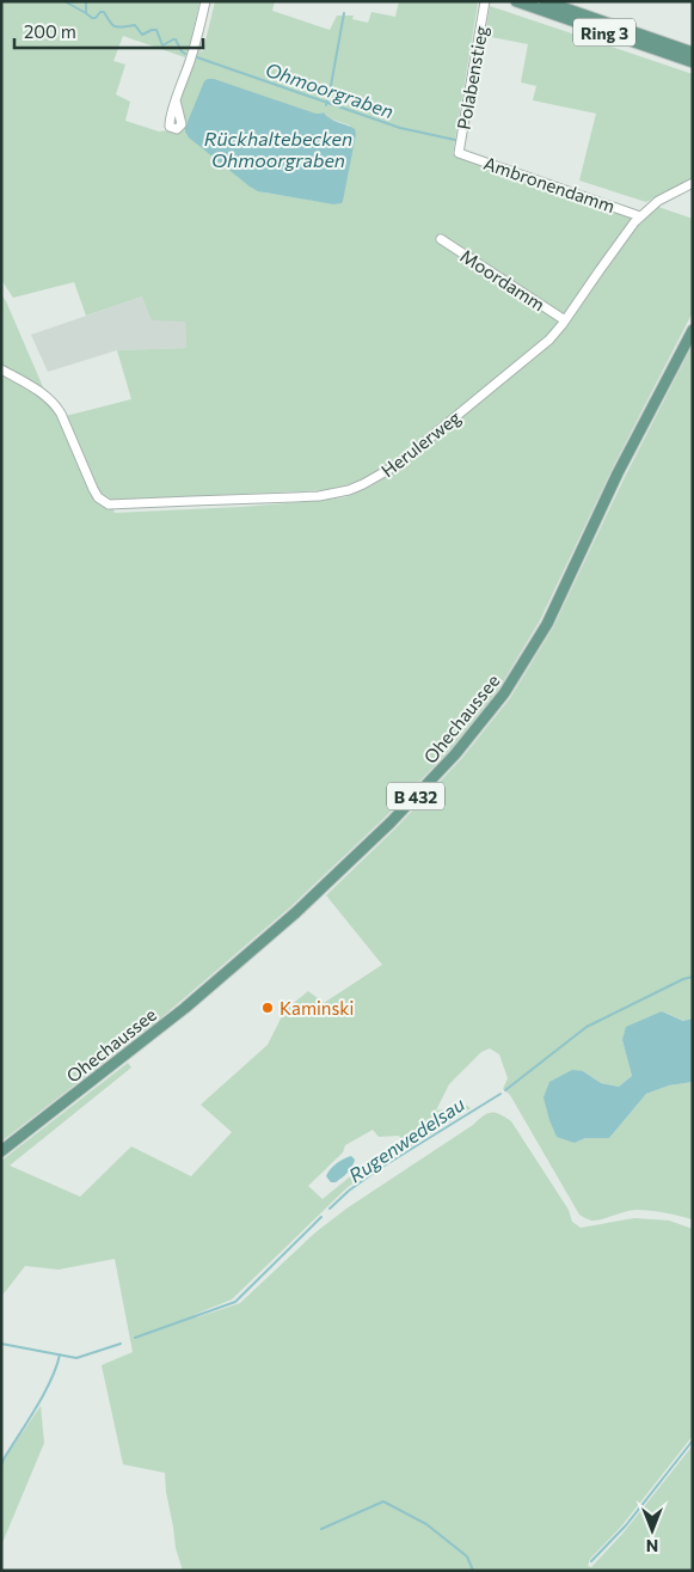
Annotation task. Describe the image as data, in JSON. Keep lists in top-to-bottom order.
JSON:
{
  "streets": {
    "main road": ["Ring 3", "Ohechaussee", "B 432"],
    "street": [
      "Polabenstieg",
      "Ambronendamm",
      "Moordamm",
      "Herulerweg"
    ]
  },
  "crossings": [
    ["Polabenstieg", "Ambronendamm"],
    ["Ambronendamm", "Herulerweg"],
    ["Moordamm", "Herulerweg"]
  ],
  "water": ["Ohmoorgraben", "Rückhaltebecken Ohmoorgraben", "Rugenwedelsau"],
  "places": ["Kaminski"],
  "scale_bar": "200 m",
  "north": "bottom"
}
